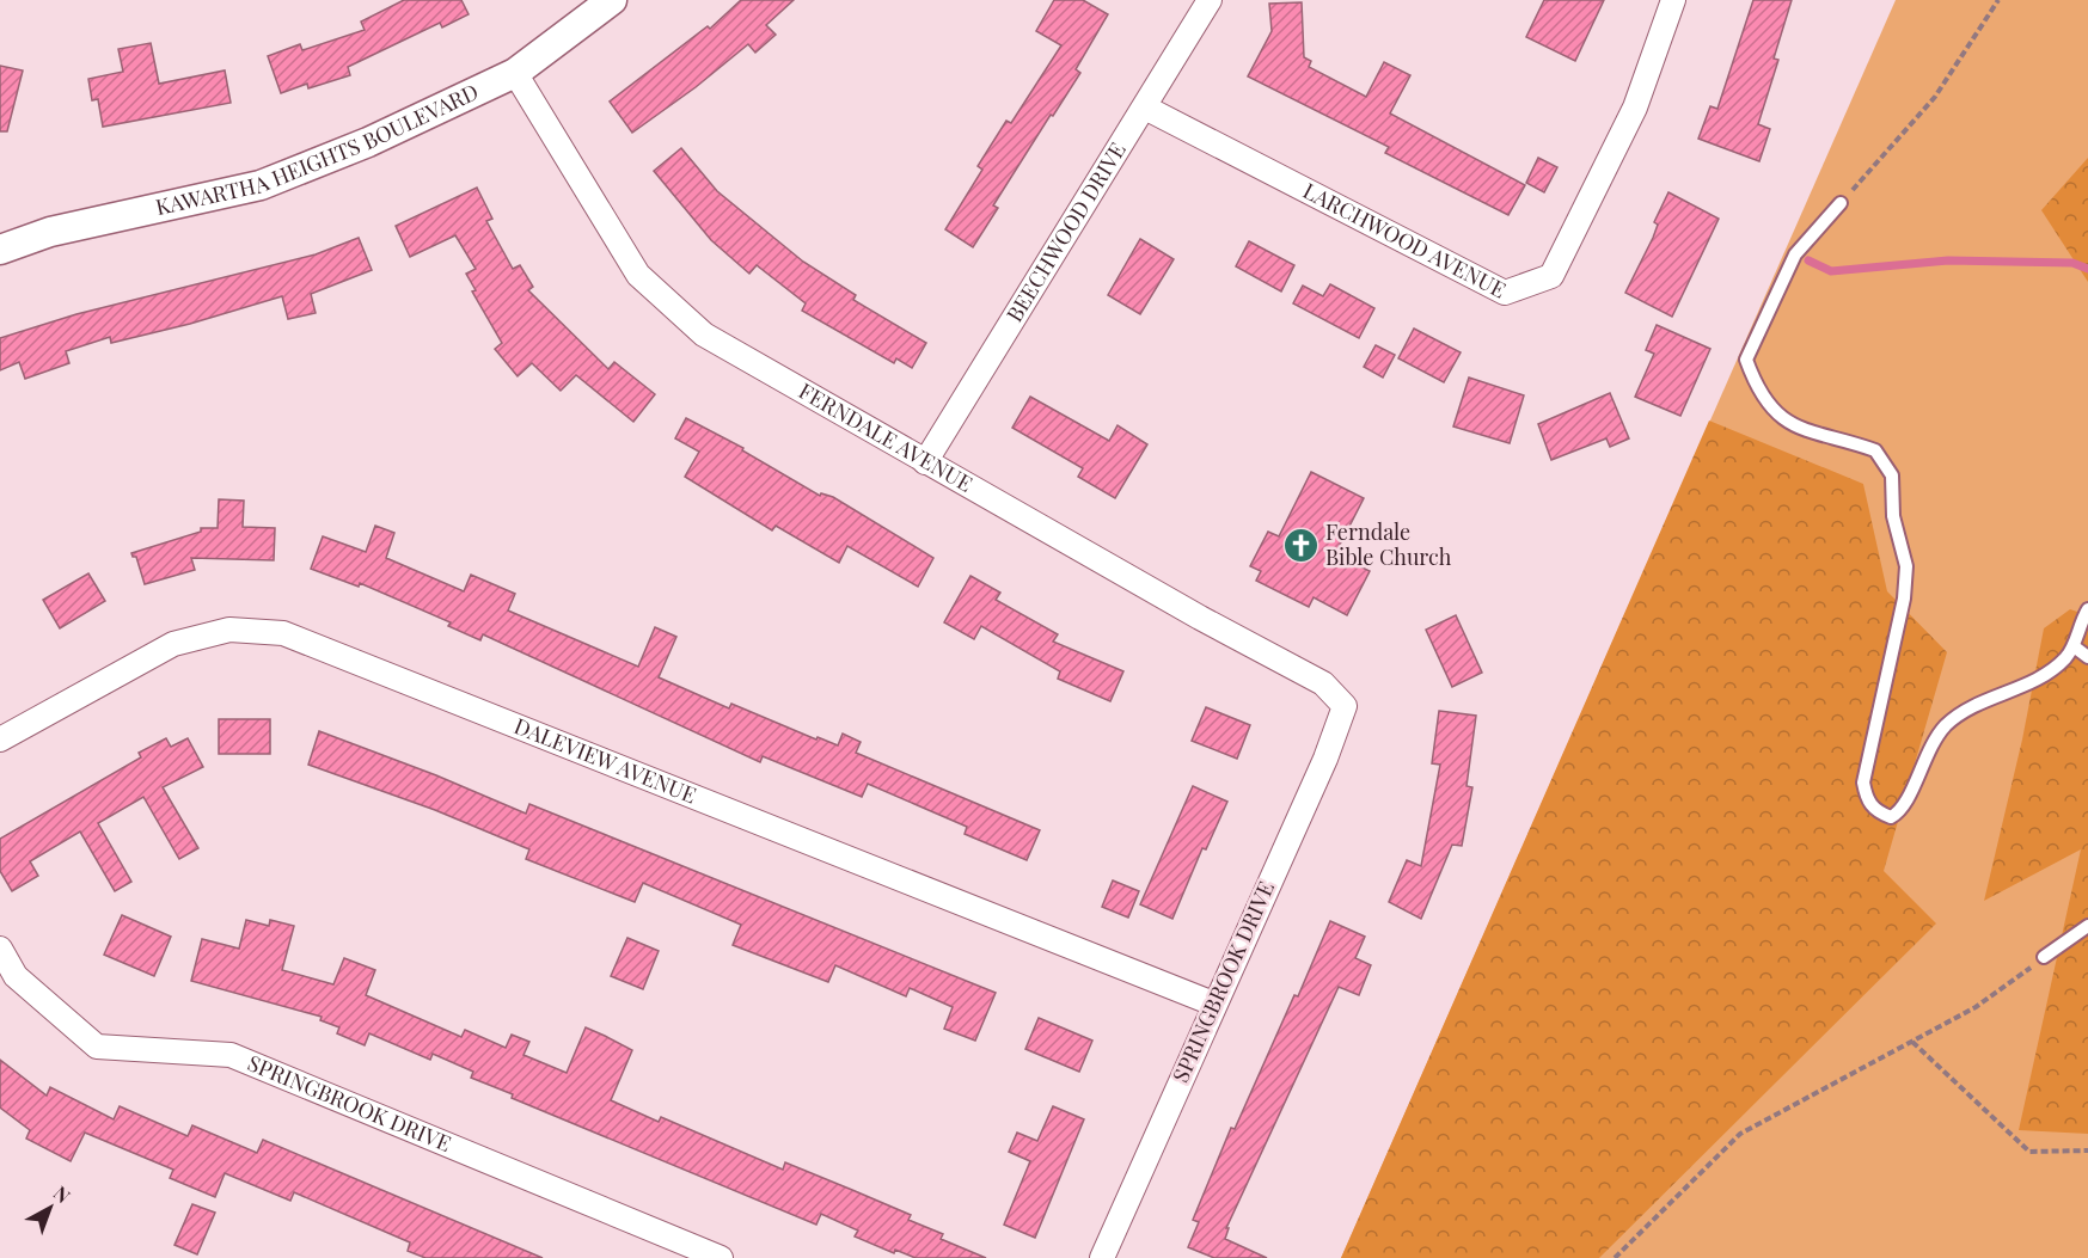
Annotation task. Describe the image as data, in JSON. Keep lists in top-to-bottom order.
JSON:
{
  "streets": {
    "street": [
      "KAWARTHA HEIGHTS BOULEVARD",
      "BEECHWOOD DRIVE",
      "LARCHWOOD AVENUE",
      "FERNDALE AVENUE",
      "DALEVIEW AVENUE",
      "SPRINGBROOK DRIVE"
    ]
  },
  "crossings": [
    ["KAWARTHA HEIGHTS BOULEVARD", "FERNDALE AVENUE"],
    ["BEECHWOOD DRIVE", "LARCHWOOD AVENUE"],
    ["BEECHWOOD DRIVE", "FERNDALE AVENUE"],
    ["FERNDALE AVENUE", "SPRINGBROOK DRIVE"],
    ["DALEVIEW AVENUE", "SPRINGBROOK DRIVE"]
  ],
  "places": {
    "church": ["Ferndale Bible Church"]
  },
  "north": "top right"
}
